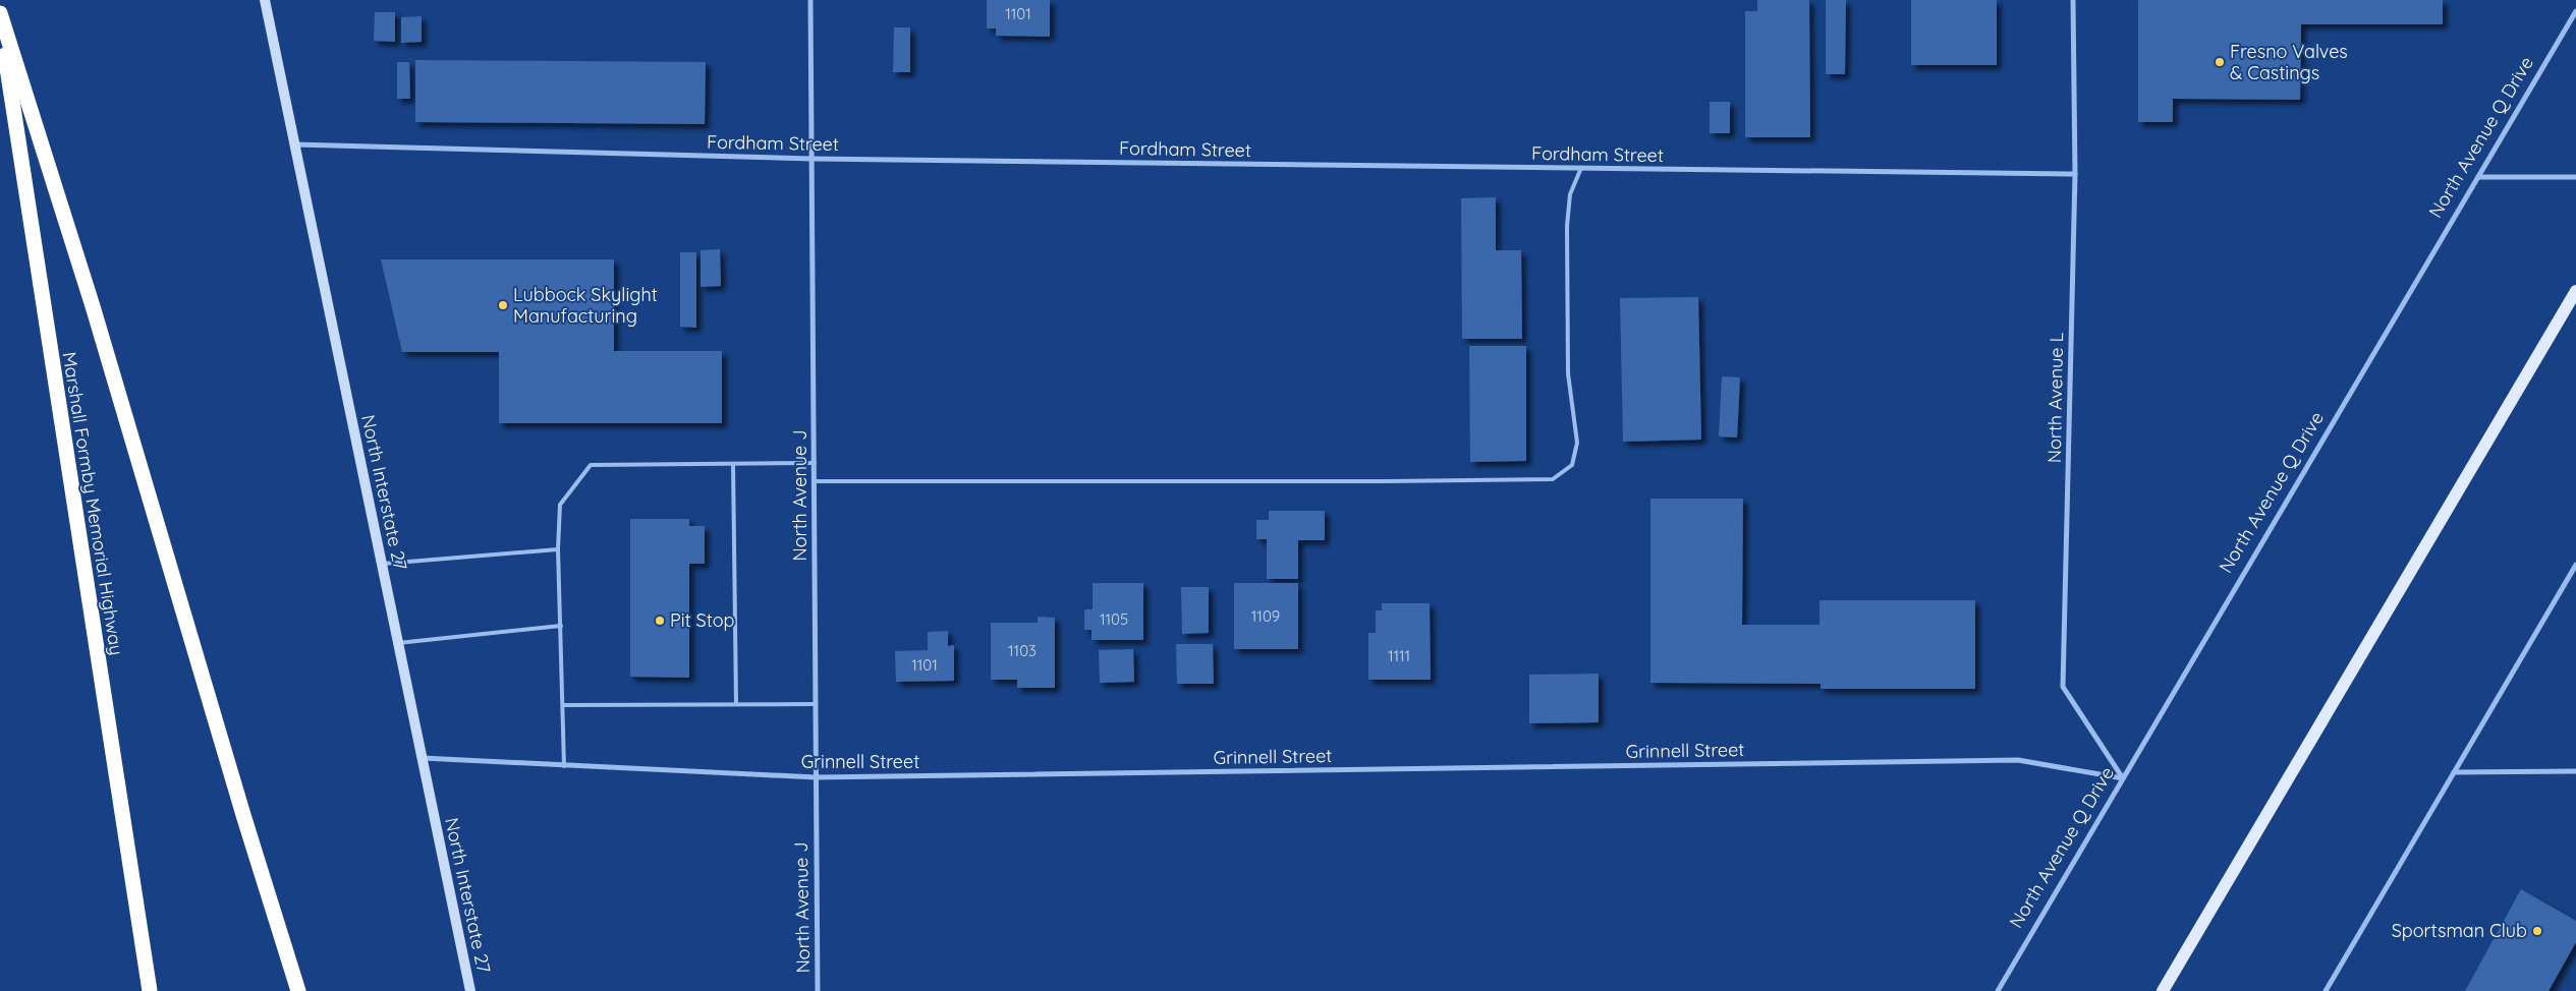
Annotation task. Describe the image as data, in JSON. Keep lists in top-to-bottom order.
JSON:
{
  "streets": {
    "highway": ["Marshall Formby Memorial Highway"],
    "main road": ["North Interstate 27"],
    "street": [
      "North Avenue Q Drive",
      "Fordham Street",
      "North Avenue L",
      "North Avenue J",
      "Grinnell Street"
    ]
  },
  "crossings": [
    ["North Avenue Q Drive", "North Avenue L"],
    ["North Avenue Q Drive", "Grinnell Street"],
    ["Fordham Street", "North Avenue L"],
    ["Fordham Street", "North Interstate 27"],
    ["Fordham Street", "North Avenue J"],
    ["North Avenue L", "Grinnell Street"],
    ["North Interstate 27", "Grinnell Street"],
    ["North Avenue J", "Grinnell Street"]
  ],
  "places": [
    "Fresno Valves & Castings",
    "Lubbock Skylight Manufacturing",
    "Pit Stop",
    "Sportsman Club"
  ],
  "house_numbers": [
    "1101",
    "1109",
    "1105",
    "1103",
    "1111",
    "1101"
  ]
}
